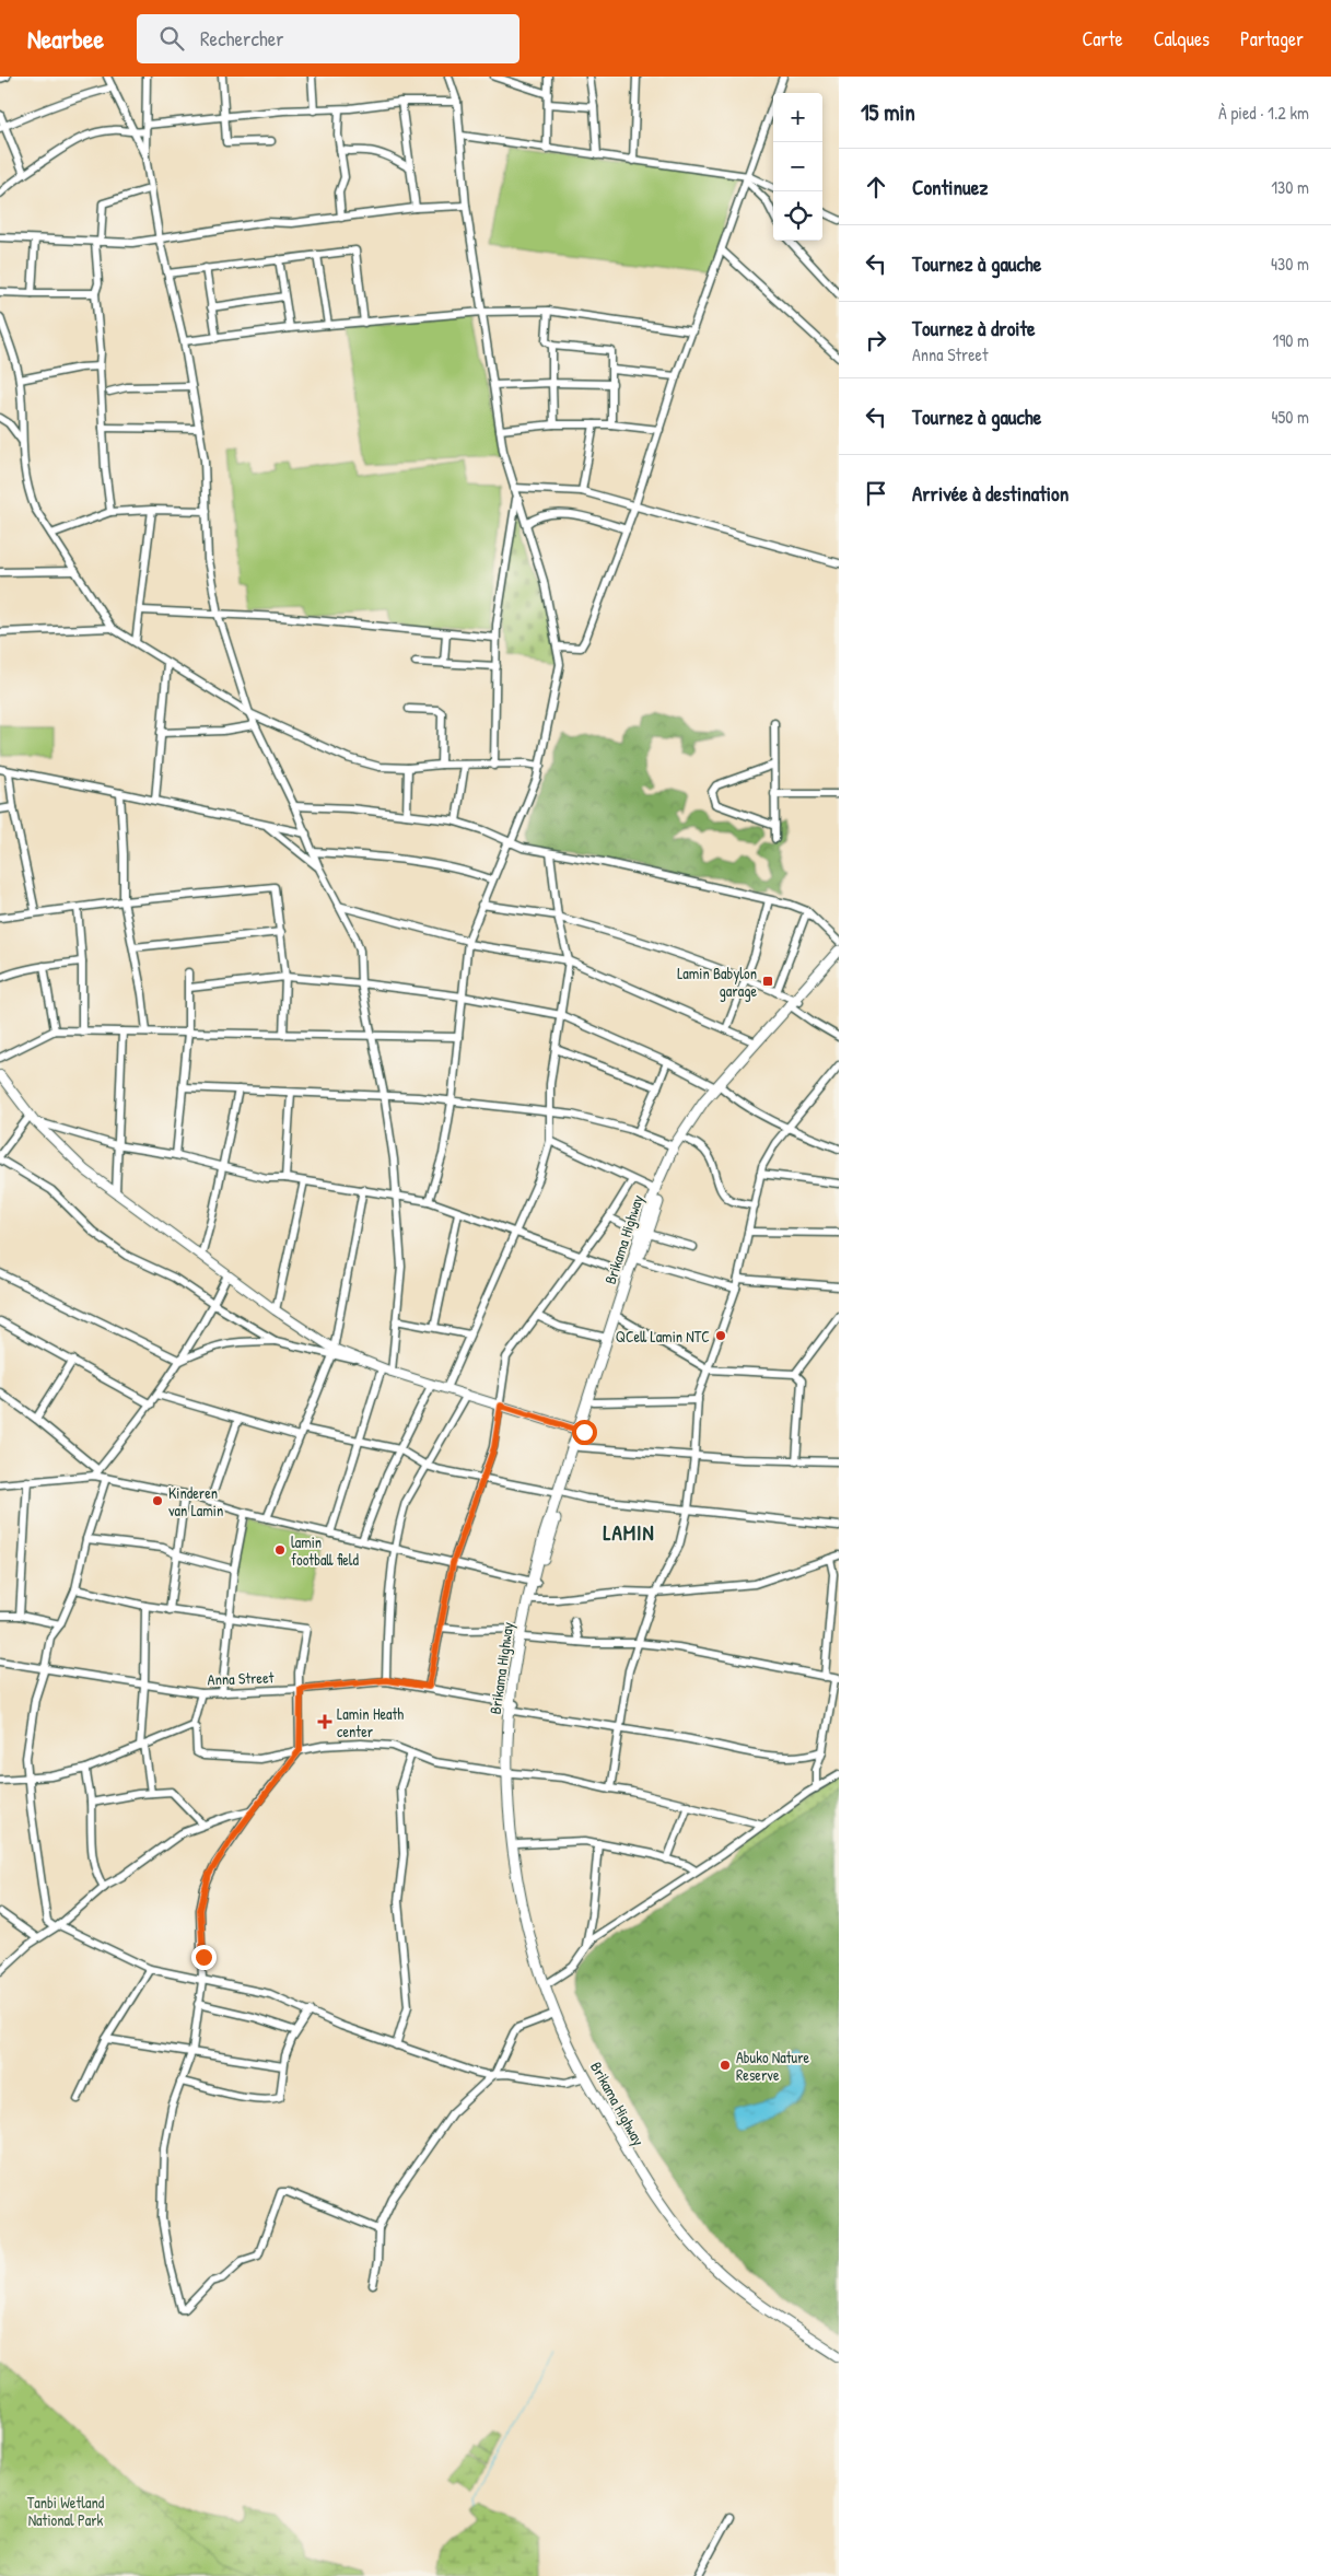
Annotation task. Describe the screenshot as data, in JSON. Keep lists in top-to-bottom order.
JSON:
{
  "streets": {
    "highway": ["Brikama Highway"],
    "street": ["Anna Street"]
  },
  "crossings": [
    ["Brikama Highway", "Anna Street"]
  ],
  "districts": ["LAMIN"],
  "parks": ["Tanbi Wetland National Park"],
  "places": {
    "transit": ["Lamin Babylon garage"],
    "other": [
      "QCell Lamin NTC",
      "Kinderen van Lamin",
      "lamin football field",
      "Abuko Nature Reserve"
    ],
    "health": ["Lamin Heath center"]
  },
  "page": {
    "header": "Nearbee",
    "search": "Rechercher",
    "nav": ["Carte", "Calques", "Partager"],
    "heading": ["15 min", "À pied · 1.2 km"],
    "map_buttons": ["+", "−"],
    "list": [
      ["Continuez", "130 m"],
      ["Tournez à gauche", "430 m"],
      ["Tournez à droite", "Anna Street", "190 m"],
      ["Tournez à gauche", "450 m"],
      "Arrivée à destination"
    ]
  }
}
